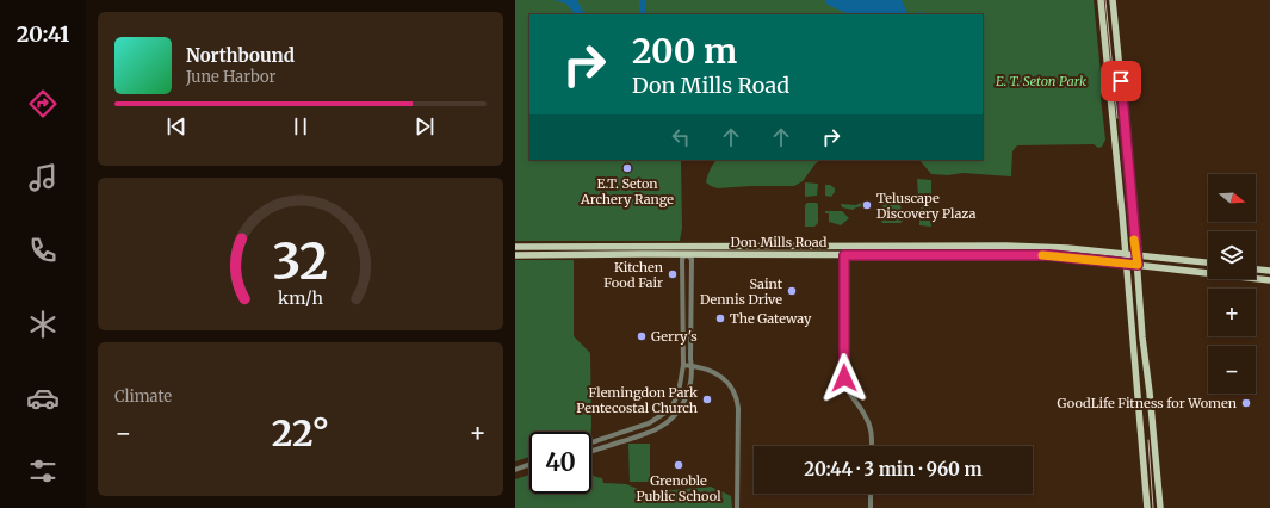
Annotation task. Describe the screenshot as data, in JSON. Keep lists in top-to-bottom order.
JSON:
{
  "streets": {
    "main road": ["Don Mills Road"]
  },
  "parks": ["E. T. Seton Park"],
  "places": [
    "E.T. Seton Archery Range",
    "Teluscape Discovery Plaza",
    "Kitchen Food Fair",
    "Saint Dennis Drive",
    "The Gateway",
    "Gerry's",
    "Flemingdon Park Pentecostal Church",
    "GoodLife Fitness for Women",
    "Grenoble Public School"
  ],
  "north": "right",
  "page": {
    "tabs": "20:41",
    "turn": ["200 m", "Don Mills Road"],
    "song": ["Northbound", "June Harbor"],
    "map_buttons": ["+", "−"],
    "tile": "Climate",
    "heat": ["−", "22°", "+"],
    "limit": "40",
    "trip": "20:44 · 3 min · 960 m",
    "gauge": ["32", "km/h"]
  }
}
